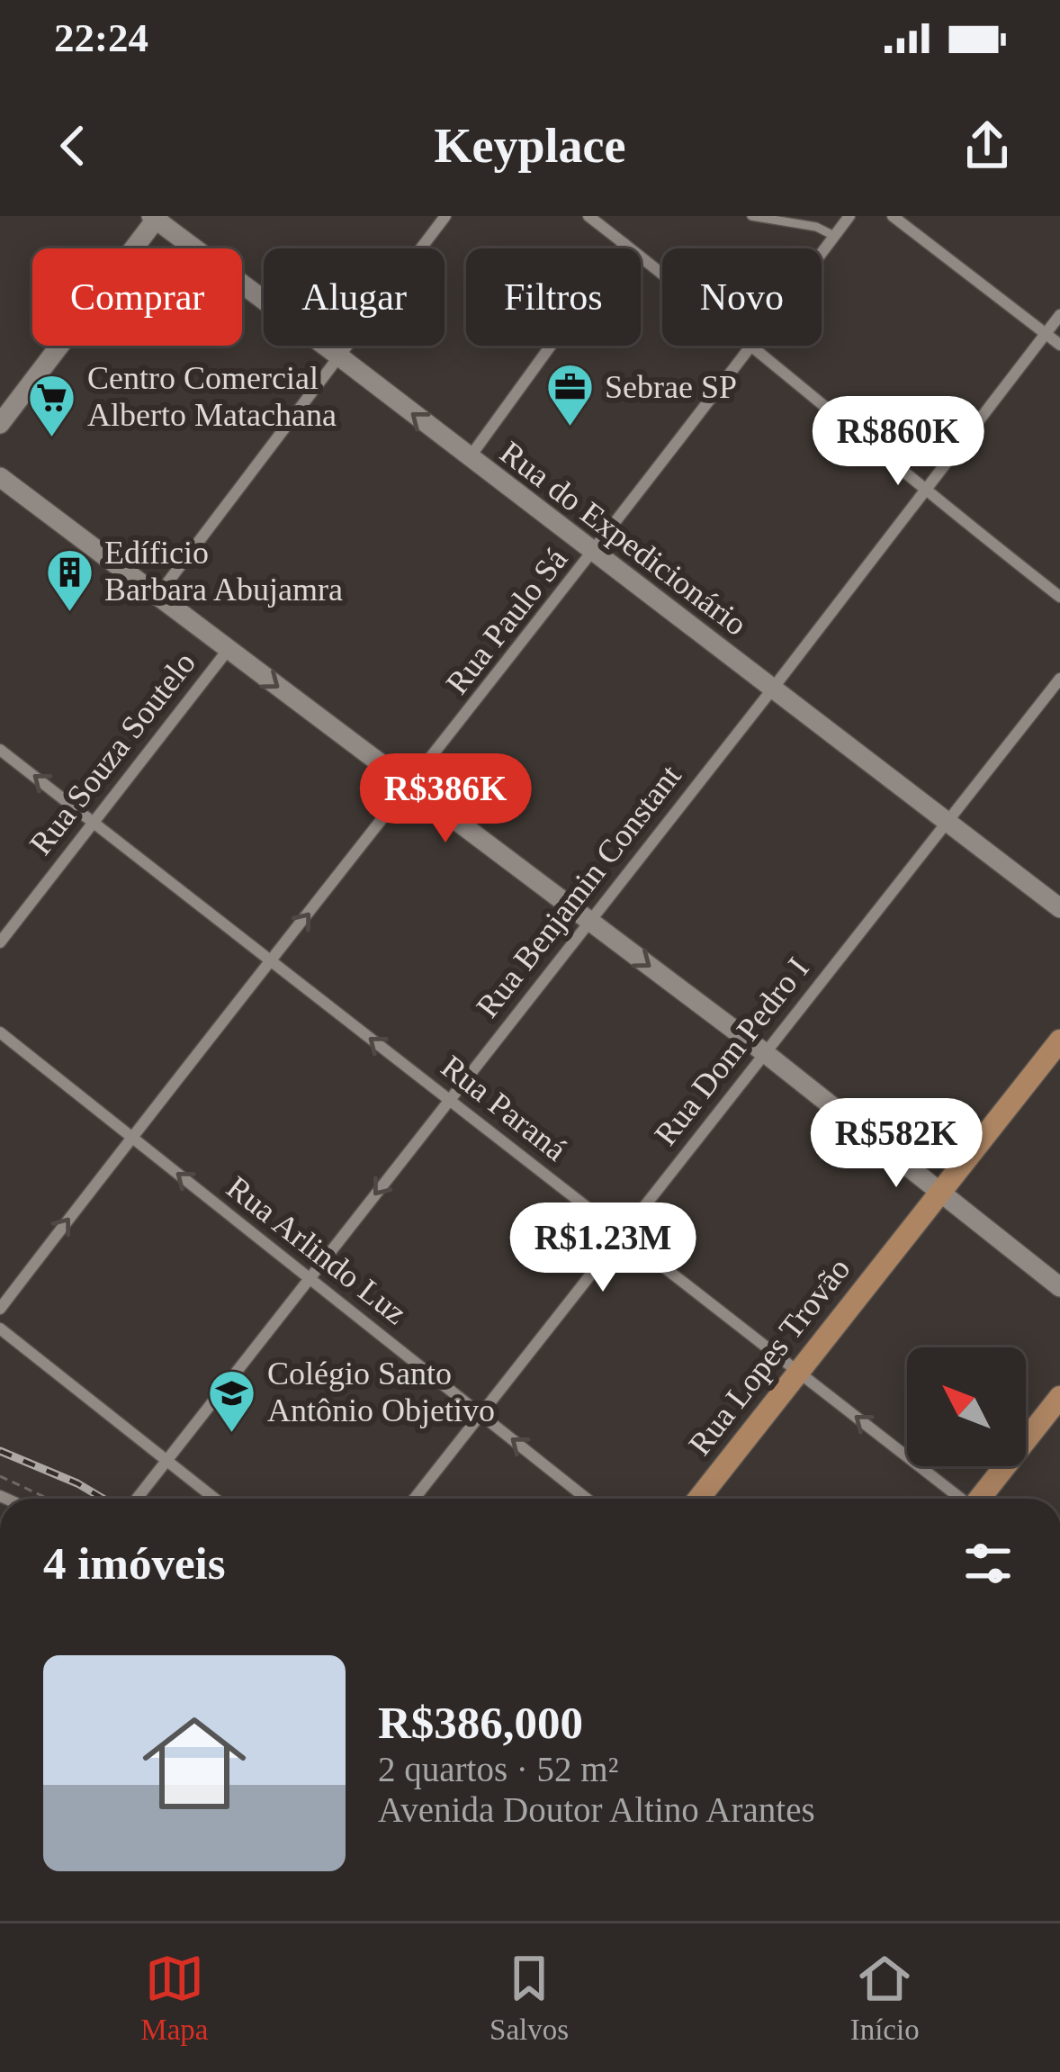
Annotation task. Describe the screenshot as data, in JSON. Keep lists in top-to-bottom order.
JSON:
{
  "streets": {
    "main road": ["Rua Lopes Trovão"],
    "street": [
      "Rua do Expedicionário",
      "Rua Paulo Sá",
      "Rua Souza Soutelo",
      "Rua Benjamin Constant",
      "Rua Dom Pedro I",
      "Rua Paraná",
      "Rua Arlindo Luz"
    ]
  },
  "crossings": [
    ["Rua do Expedicionário", "Rua Paulo Sá"],
    ["Rua do Expedicionário", "Rua Benjamin Constant"],
    ["Rua do Expedicionário", "Rua Dom Pedro I"],
    ["Rua Paulo Sá", "Rua Paraná"],
    ["Rua Paulo Sá", "Rua Arlindo Luz"],
    ["Rua Souza Soutelo", "Rua Paraná"],
    ["Rua Benjamin Constant", "Rua Paraná"],
    ["Rua Benjamin Constant", "Rua Arlindo Luz"],
    ["Rua Dom Pedro I", "Rua Paraná"],
    ["Rua Dom Pedro I", "Rua Arlindo Luz"],
    ["Rua Paraná", "Rua Lopes Trovão"]
  ],
  "one_way": ["Rua Paraná", "Rua Arlindo Luz"],
  "places": {
    "office": ["Sebrae SP"],
    "supermarket": ["Centro Comercial Alberto Matachana"],
    "building": ["Edíficio Barbara Abujamra"],
    "school or university": ["Colégio Santo Antônio Objetivo"]
  },
  "north": "top left",
  "page": {
    "status": "22:24",
    "header": "Keyplace",
    "chip": [
      "Comprar",
      "Alugar",
      "Filtros",
      "Novo"
    ],
    "price": [
      "R$860K",
      "R$386K",
      "R$582K",
      "R$1.23M"
    ],
    "heading": "4 imóveis",
    "list": [
      {
        "name": "R$386,000",
        "note": "2 quartos · 52 m² · Avenida Doutor Altino Arantes"
      }
    ],
    "tabs": ["Mapa", "Salvos", "Início"]
  }
}
